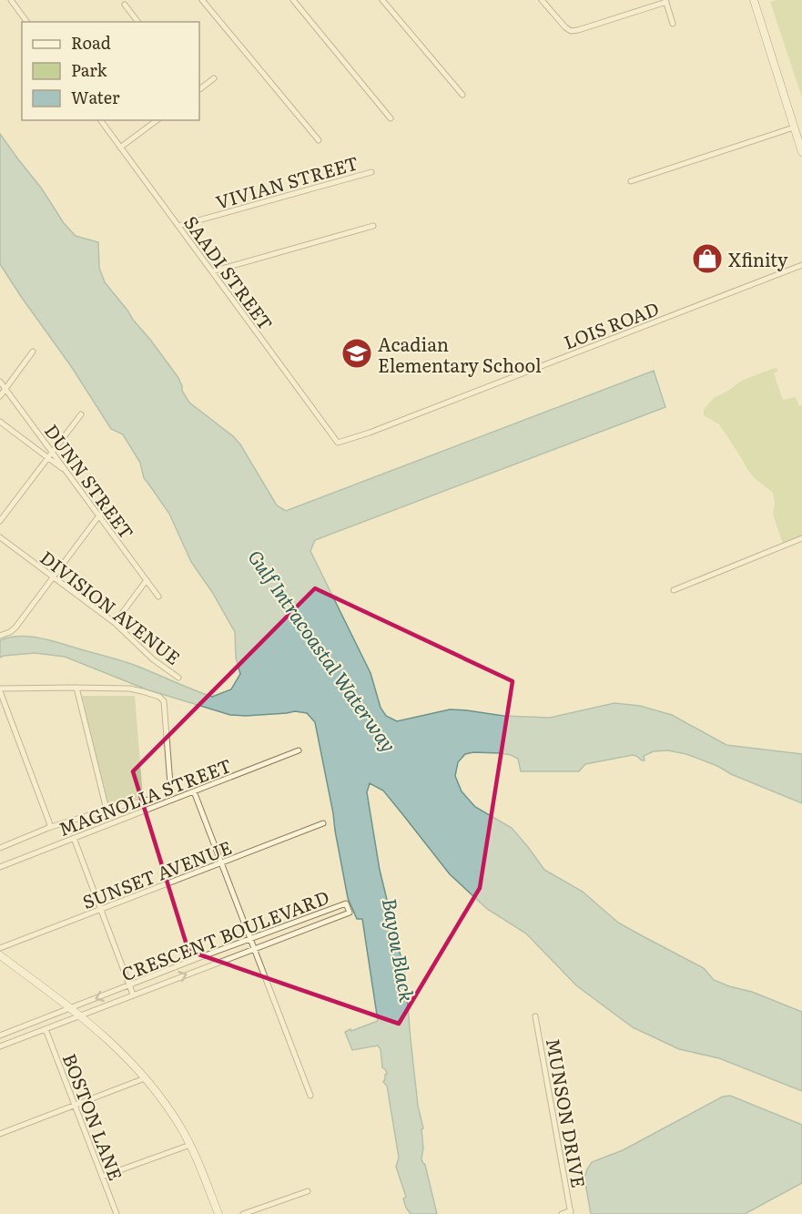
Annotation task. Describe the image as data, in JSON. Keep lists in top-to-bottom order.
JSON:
{
  "streets": {
    "street": [
      "VIVIAN STREET",
      "SAADI STREET",
      "LOIS ROAD",
      "DUNN STREET",
      "DIVISION AVENUE",
      "MAGNOLIA STREET",
      "SUNSET AVENUE",
      "CRESCENT BOULEVARD",
      "MUNSON DRIVE",
      "BOSTON LANE"
    ]
  },
  "crossings": [
    ["VIVIAN STREET", "SAADI STREET"],
    ["SAADI STREET", "LOIS ROAD"],
    ["CRESCENT BOULEVARD", "BOSTON LANE"]
  ],
  "water": ["Gulf Intracoastal Waterway", "Bayou Black"],
  "places": {
    "shop": ["Xfinity"],
    "school or university": ["Acadian Elementary School"]
  },
  "legend": ["Road", "Park", "Water"]
}
